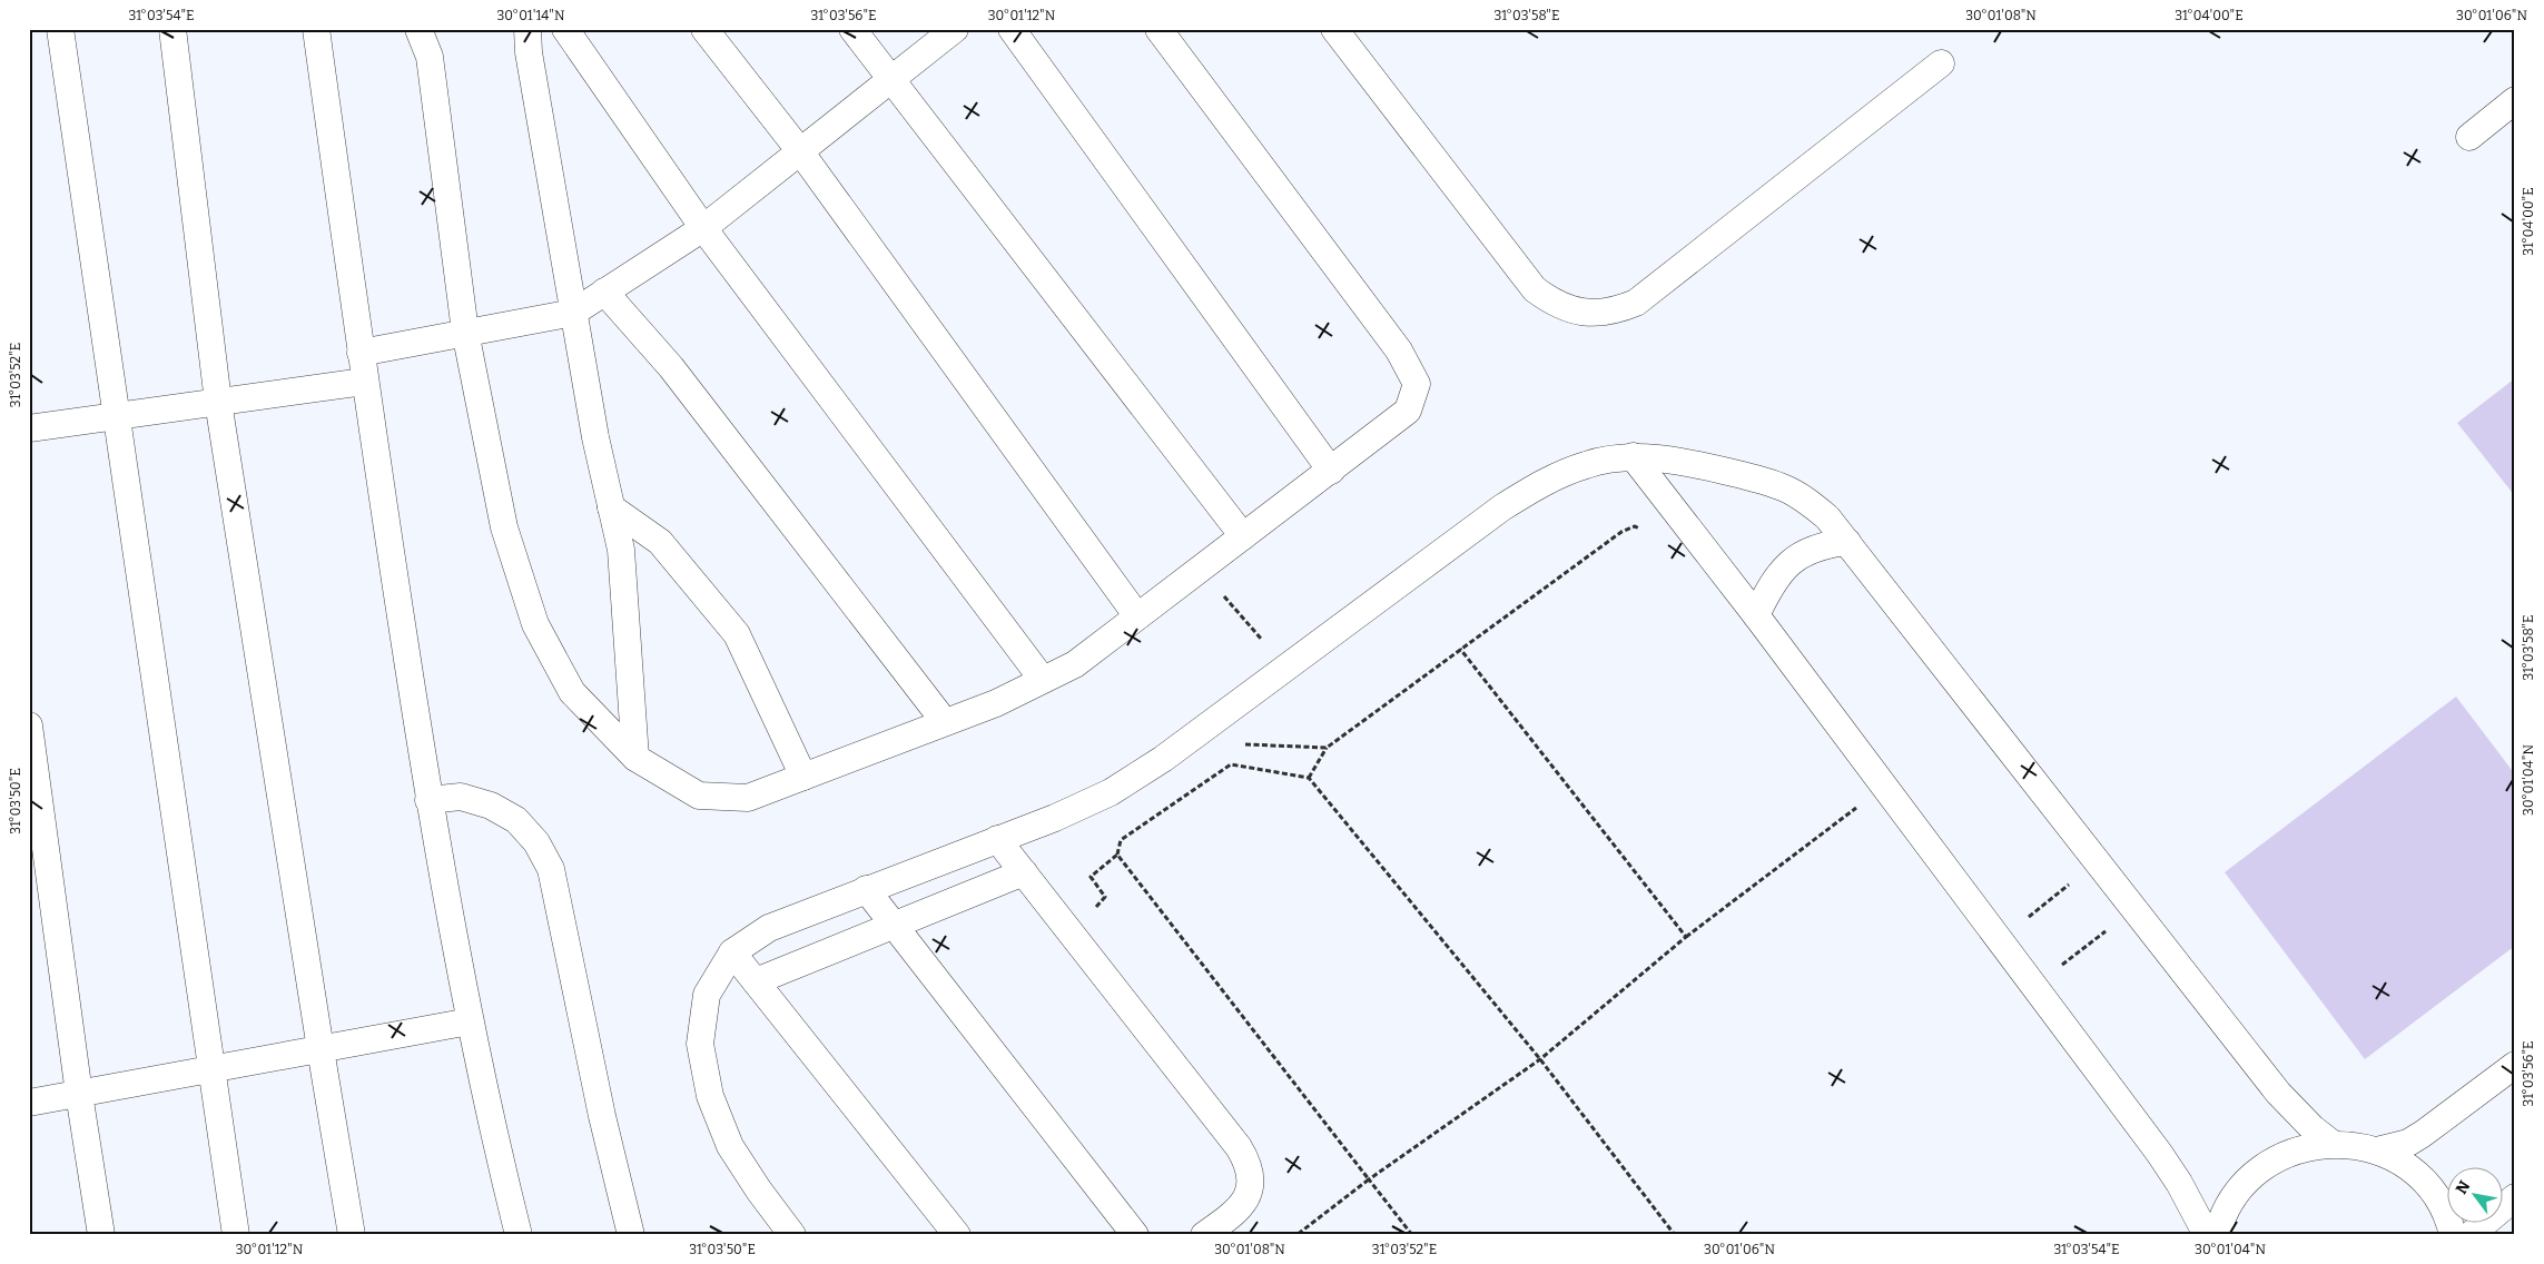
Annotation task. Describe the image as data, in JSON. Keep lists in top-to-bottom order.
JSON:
{
  "north": "top left",
  "coordinates": [
    "31°03'54\"E",
    "30°01'14\"N",
    "31°03'56\"E",
    "30°01'12\"N",
    "31°03'58\"E",
    "30°01'08\"N",
    "31°04'00\"E",
    "30°01'06\"N",
    "31°03'52\"E",
    "30°01'04\"N",
    "31°03'50\"E"
  ]
}
